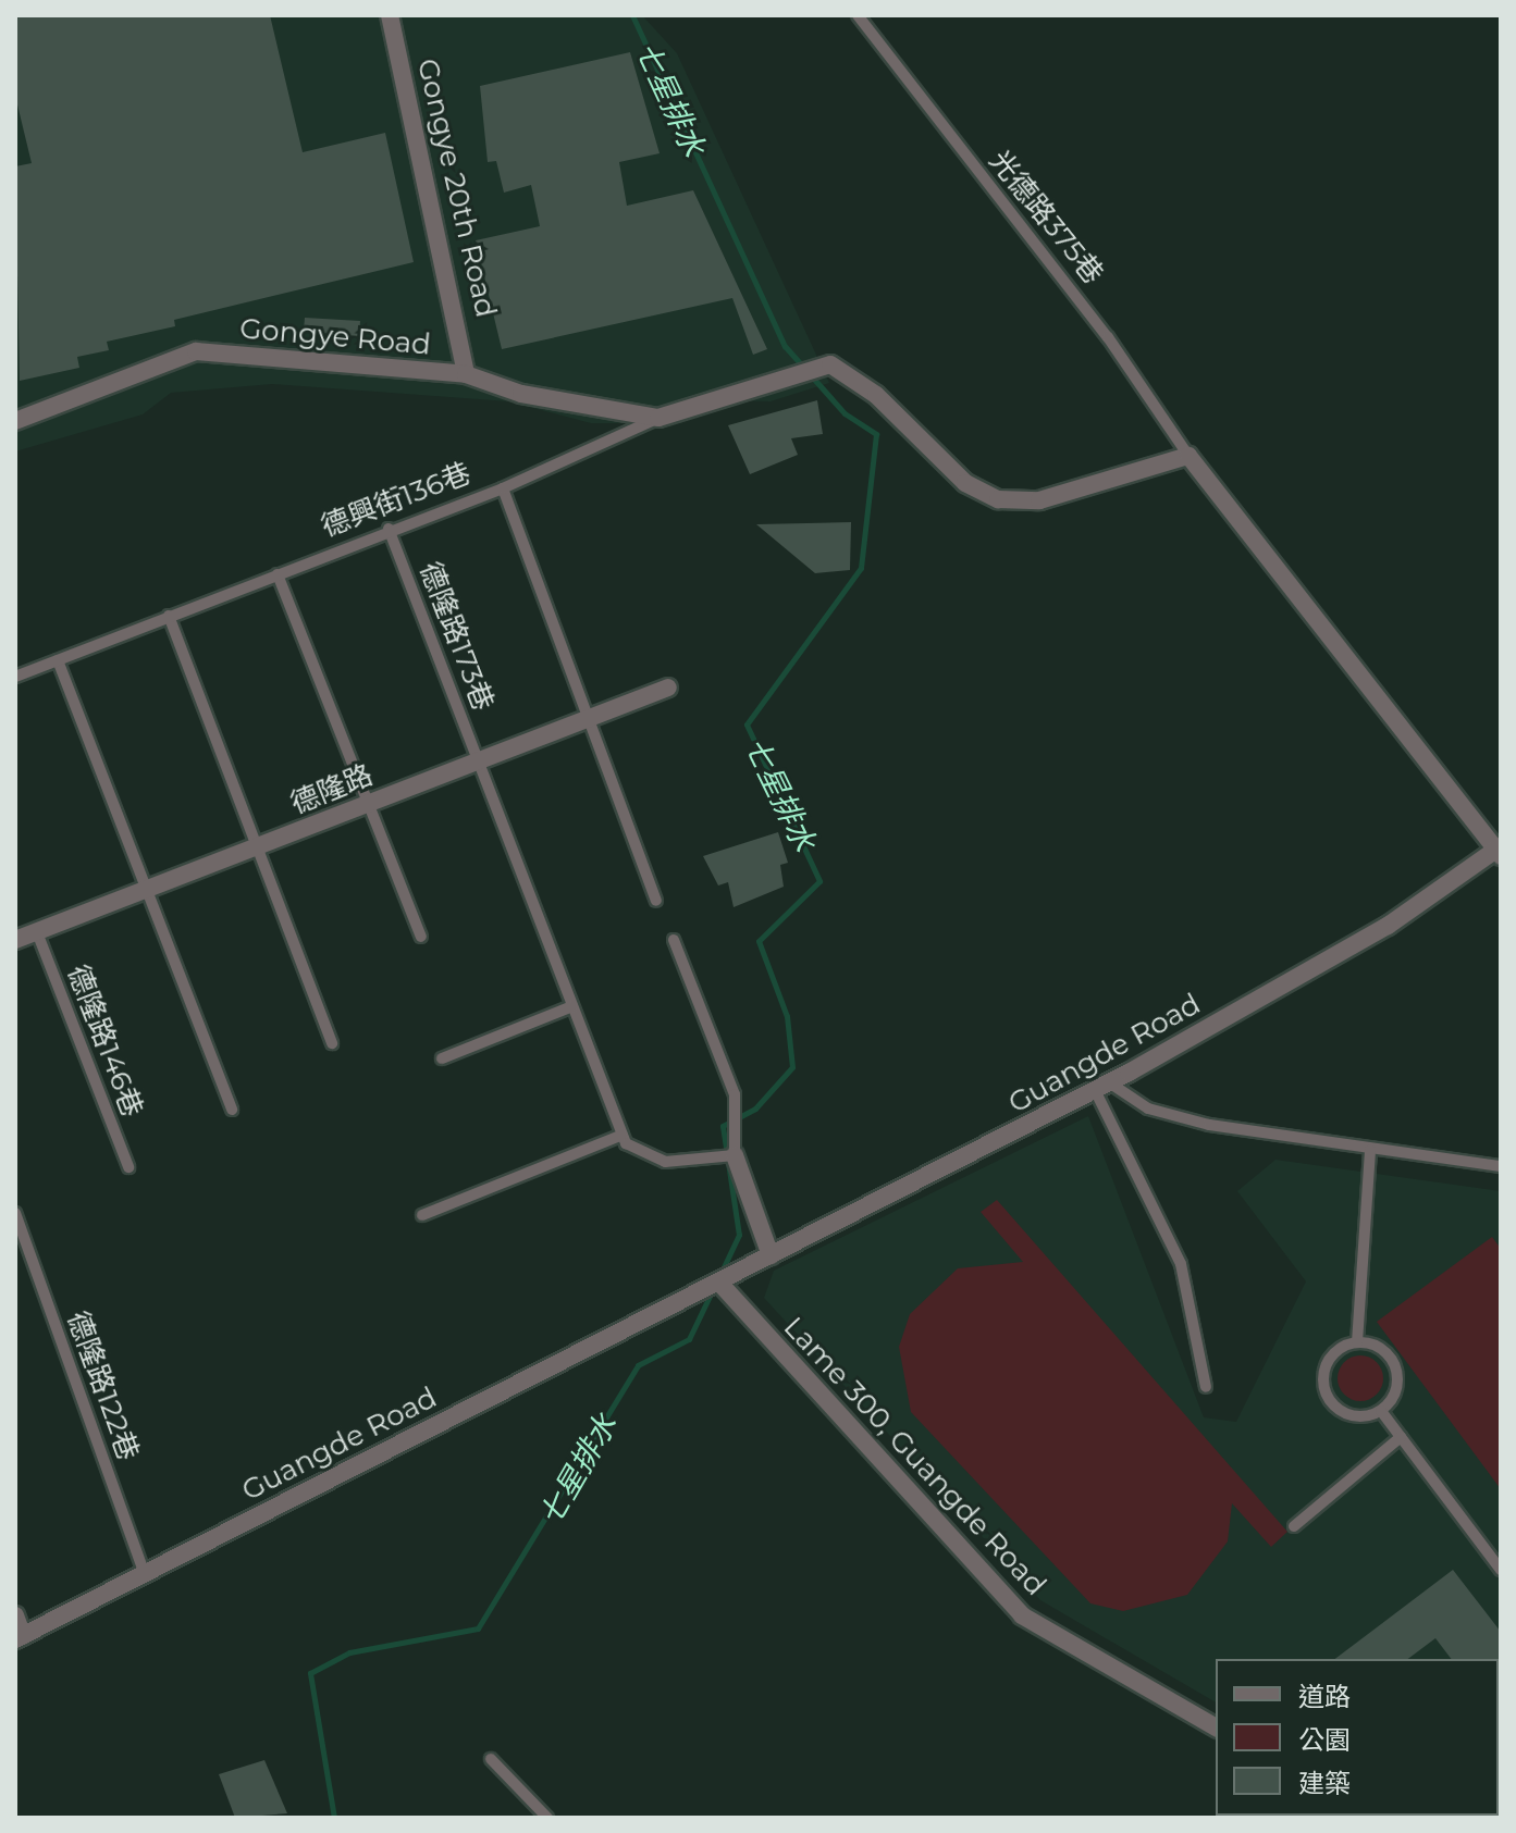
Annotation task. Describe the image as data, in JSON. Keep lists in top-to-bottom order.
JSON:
{
  "streets": {
    "street": [
      "Gongye 20th Road",
      "光德路375巷",
      "Gongye Road",
      "德興街136巷",
      "德隆路",
      "Guangde Road",
      "Lame 300, Guangde Road"
    ],
    "lane": ["德隆路173巷", "德隆路146巷", "德隆路122巷"]
  },
  "crossings": [
    ["Gongye 20th Road", "Gongye Road"],
    ["光德路375巷", "德興街136巷"],
    ["光德路375巷", "Guangde Road"],
    ["Gongye Road", "德興街136巷"],
    ["德興街136巷", "德隆路173巷"],
    ["德隆路173巷", "德隆路"],
    ["德隆路", "德隆路146巷"],
    ["Guangde Road", "德隆路122巷"],
    ["Guangde Road", "Lame 300, Guangde Road"]
  ],
  "water": ["七星排水"],
  "legend": ["道路", "公園", "建築"]
}
